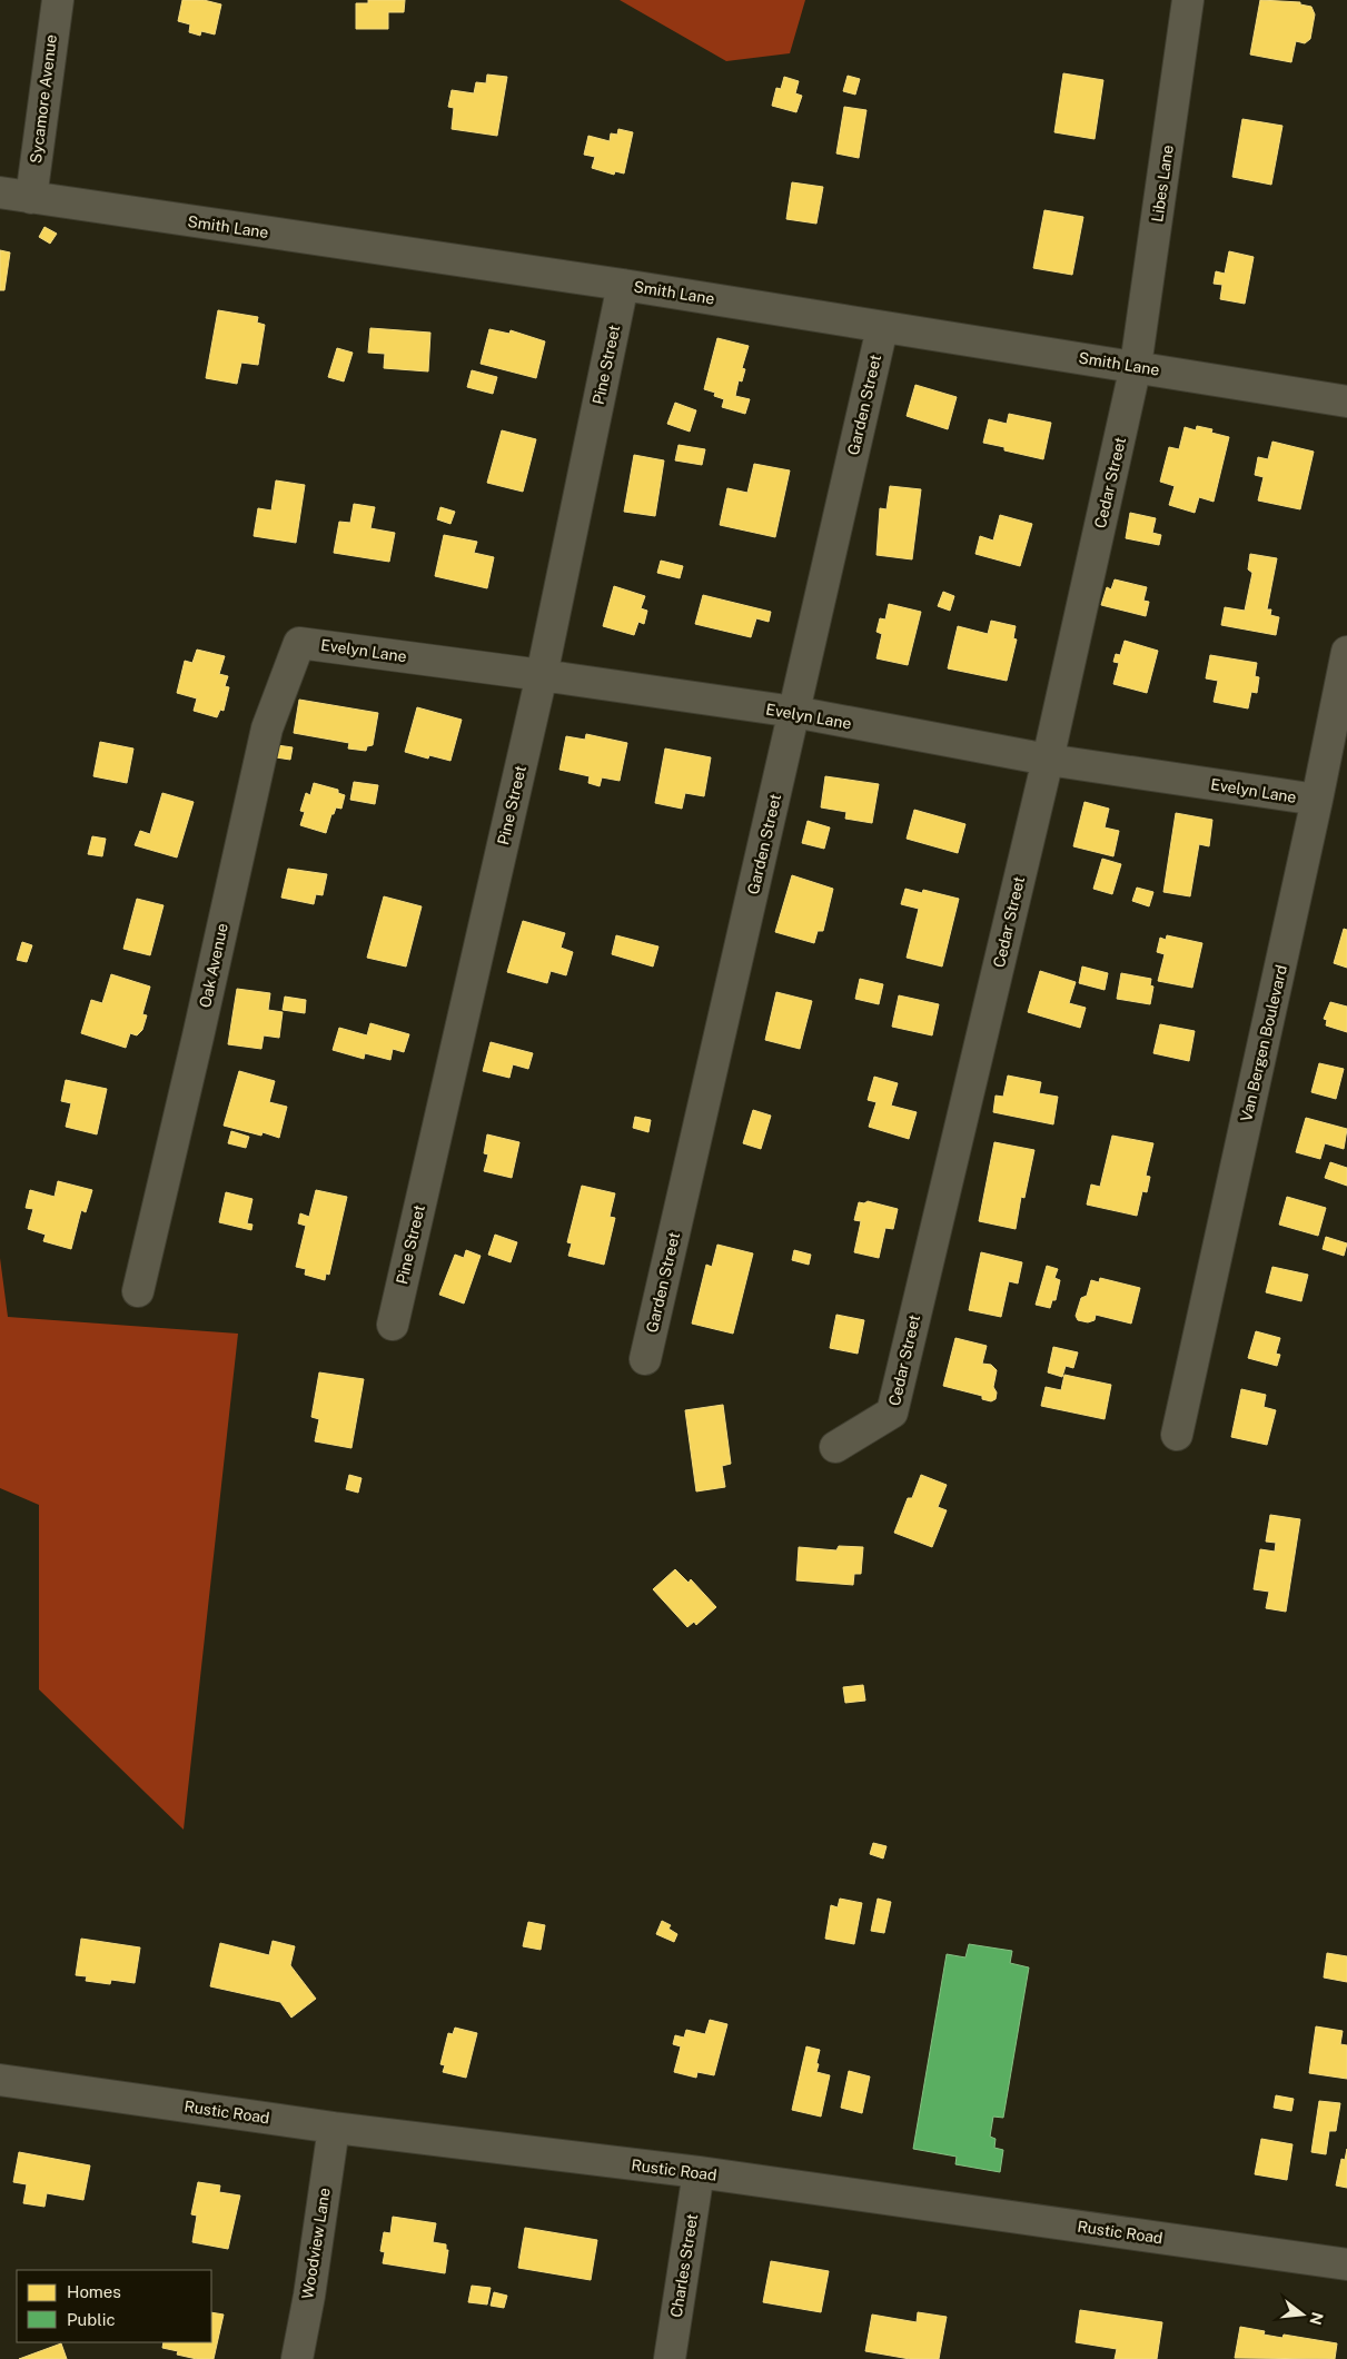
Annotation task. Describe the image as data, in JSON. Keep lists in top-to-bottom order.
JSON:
{
  "streets": {
    "street": [
      "Sycamore Avenue",
      "Libes Lane",
      "Smith Lane",
      "Pine Street",
      "Garden Street",
      "Cedar Street",
      "Evelyn Lane",
      "Oak Avenue",
      "Van Bergen Boulevard",
      "Rustic Road",
      "Woodview Lane",
      "Charles Street"
    ]
  },
  "crossings": [
    ["Sycamore Avenue", "Smith Lane"],
    ["Libes Lane", "Smith Lane"],
    ["Libes Lane", "Cedar Street"],
    ["Smith Lane", "Pine Street"],
    ["Smith Lane", "Garden Street"],
    ["Smith Lane", "Cedar Street"],
    ["Pine Street", "Evelyn Lane"],
    ["Garden Street", "Evelyn Lane"],
    ["Cedar Street", "Evelyn Lane"],
    ["Evelyn Lane", "Oak Avenue"],
    ["Evelyn Lane", "Van Bergen Boulevard"],
    ["Rustic Road", "Woodview Lane"],
    ["Rustic Road", "Charles Street"]
  ],
  "legend": ["Homes", "Public"],
  "north": "right"
}
